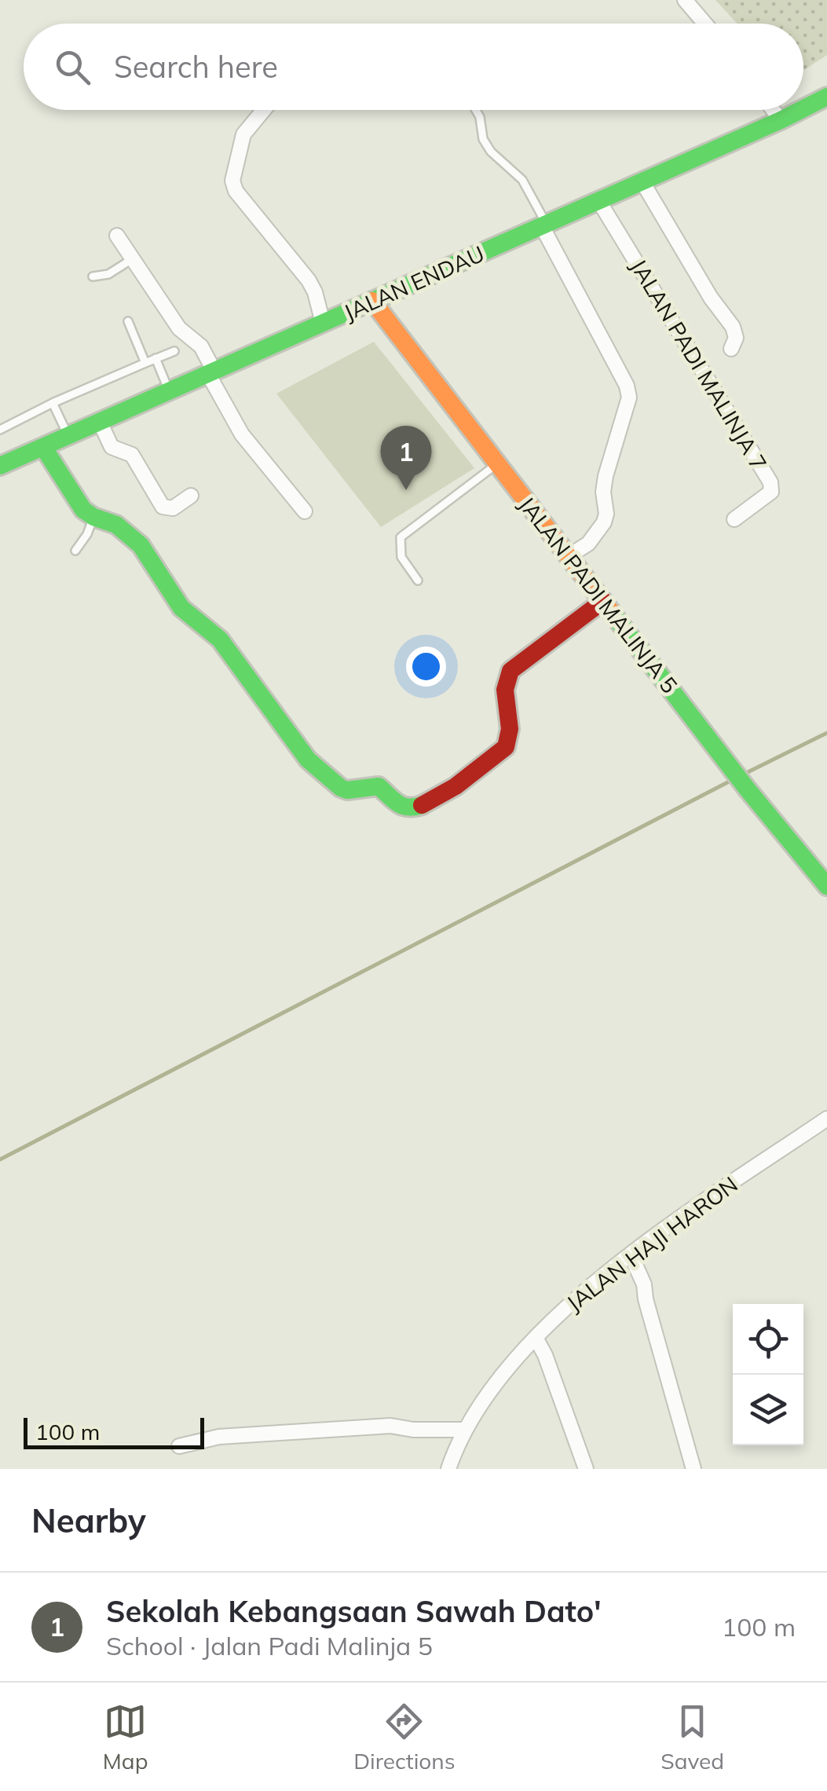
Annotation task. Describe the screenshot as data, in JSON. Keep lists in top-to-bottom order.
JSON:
{
  "streets": {
    "main road": ["JALAN ENDAU", "JALAN PADI MALINJA 5"],
    "street": ["JALAN PADI MALINJA 7", "JALAN HAJI HARON"]
  },
  "crossings": [
    ["JALAN ENDAU", "JALAN PADI MALINJA 7"],
    ["JALAN ENDAU", "JALAN PADI MALINJA 5"]
  ],
  "scale_bar": "100 m",
  "page": {
    "search": "Search here",
    "pins": "1",
    "scale": "100 m",
    "heading": "Nearby",
    "list": [
      {
        "mark": "1",
        "name": "Sekolah Kebangsaan Sawah Dato'",
        "note": "School · Jalan Padi Malinja 5",
        "value": "100 m"
      }
    ],
    "nav": ["Map", "Directions", "Saved"]
  }
}
